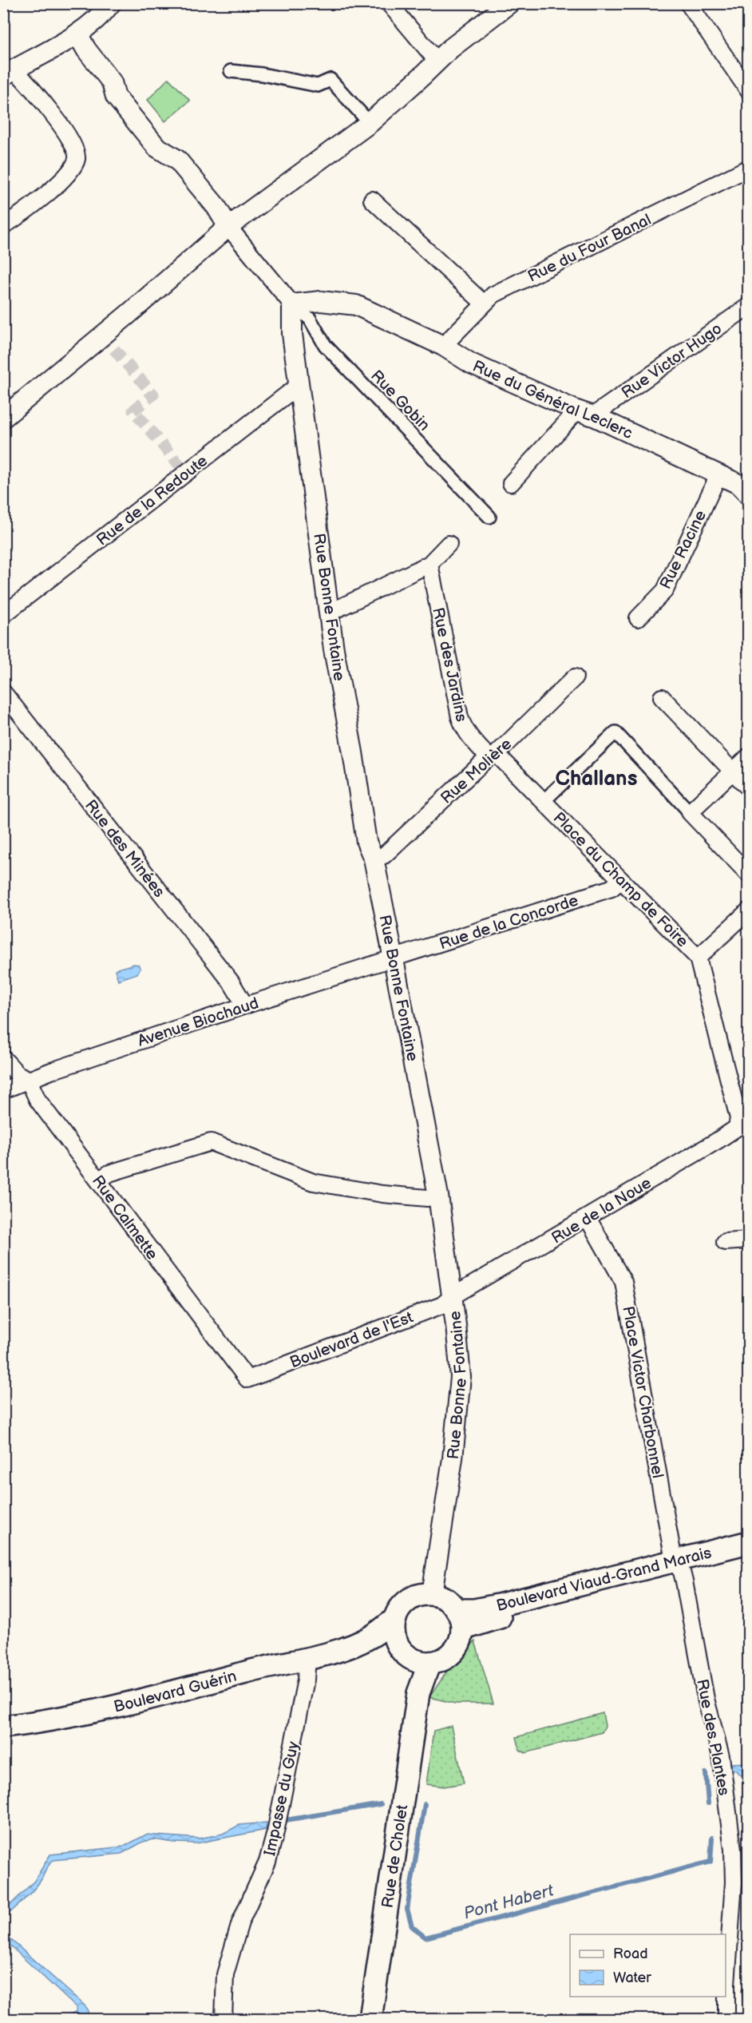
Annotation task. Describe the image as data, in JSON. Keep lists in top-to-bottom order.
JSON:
{
  "streets": {
    "main road": ["Boulevard Viaud-Grand Marais", "Boulevard Guérin", "Rue de Cholet"],
    "street": [
      "Rue du Four Banal",
      "Rue Victor Hugo",
      "Rue du Général Leclerc",
      "Rue Gobin",
      "Rue de la Redoute",
      "Rue Racine",
      "Rue Bonne Fontaine",
      "Rue des Jardins",
      "Rue Molière",
      "Rue des Minées",
      "Place du Champ de Foire",
      "Rue de la Concorde",
      "Avenue Biochaud",
      "Rue de la Noue",
      "Rue Calmette",
      "Boulevard de l'Est",
      "Place Victor Charbonnel",
      "Rue des Plantes",
      "Impasse du Guy"
    ]
  },
  "crossings": [
    ["Rue du Four Banal", "Rue du Général Leclerc"],
    ["Rue Victor Hugo", "Rue du Général Leclerc"],
    ["Rue du Général Leclerc", "Rue Gobin"],
    ["Rue du Général Leclerc", "Rue Racine"],
    ["Rue du Général Leclerc", "Rue Bonne Fontaine"],
    ["Rue Gobin", "Rue Bonne Fontaine"],
    ["Rue de la Redoute", "Rue Bonne Fontaine"],
    ["Rue Bonne Fontaine", "Rue Molière"],
    ["Rue Bonne Fontaine", "Rue de la Concorde"],
    ["Rue Bonne Fontaine", "Avenue Biochaud"],
    ["Rue Bonne Fontaine", "Rue de la Noue"],
    ["Rue Bonne Fontaine", "Boulevard de l'Est"],
    ["Rue Bonne Fontaine", "Boulevard Viaud-Grand Marais"],
    ["Rue Bonne Fontaine", "Boulevard Guérin"],
    ["Rue Bonne Fontaine", "Rue de Cholet"],
    ["Rue des Jardins", "Rue Molière"],
    ["Rue des Jardins", "Place du Champ de Foire"],
    ["Rue Molière", "Place du Champ de Foire"],
    ["Rue des Minées", "Avenue Biochaud"],
    ["Place du Champ de Foire", "Rue de la Concorde"],
    ["Place du Champ de Foire", "Rue de la Noue"],
    ["Rue de la Concorde", "Avenue Biochaud"],
    ["Avenue Biochaud", "Rue Calmette"],
    ["Rue de la Noue", "Boulevard de l'Est"],
    ["Rue de la Noue", "Place Victor Charbonnel"],
    ["Rue Calmette", "Boulevard de l'Est"],
    ["Place Victor Charbonnel", "Boulevard Viaud-Grand Marais"],
    ["Place Victor Charbonnel", "Rue des Plantes"],
    ["Boulevard Viaud-Grand Marais", "Boulevard Guérin"],
    ["Boulevard Viaud-Grand Marais", "Rue des Plantes"],
    ["Boulevard Viaud-Grand Marais", "Rue de Cholet"],
    ["Boulevard Guérin", "Impasse du Guy"],
    ["Boulevard Guérin", "Rue de Cholet"]
  ],
  "districts": ["Challans"],
  "water": ["Pont Habert"],
  "legend": ["Road", "Water"]
}
